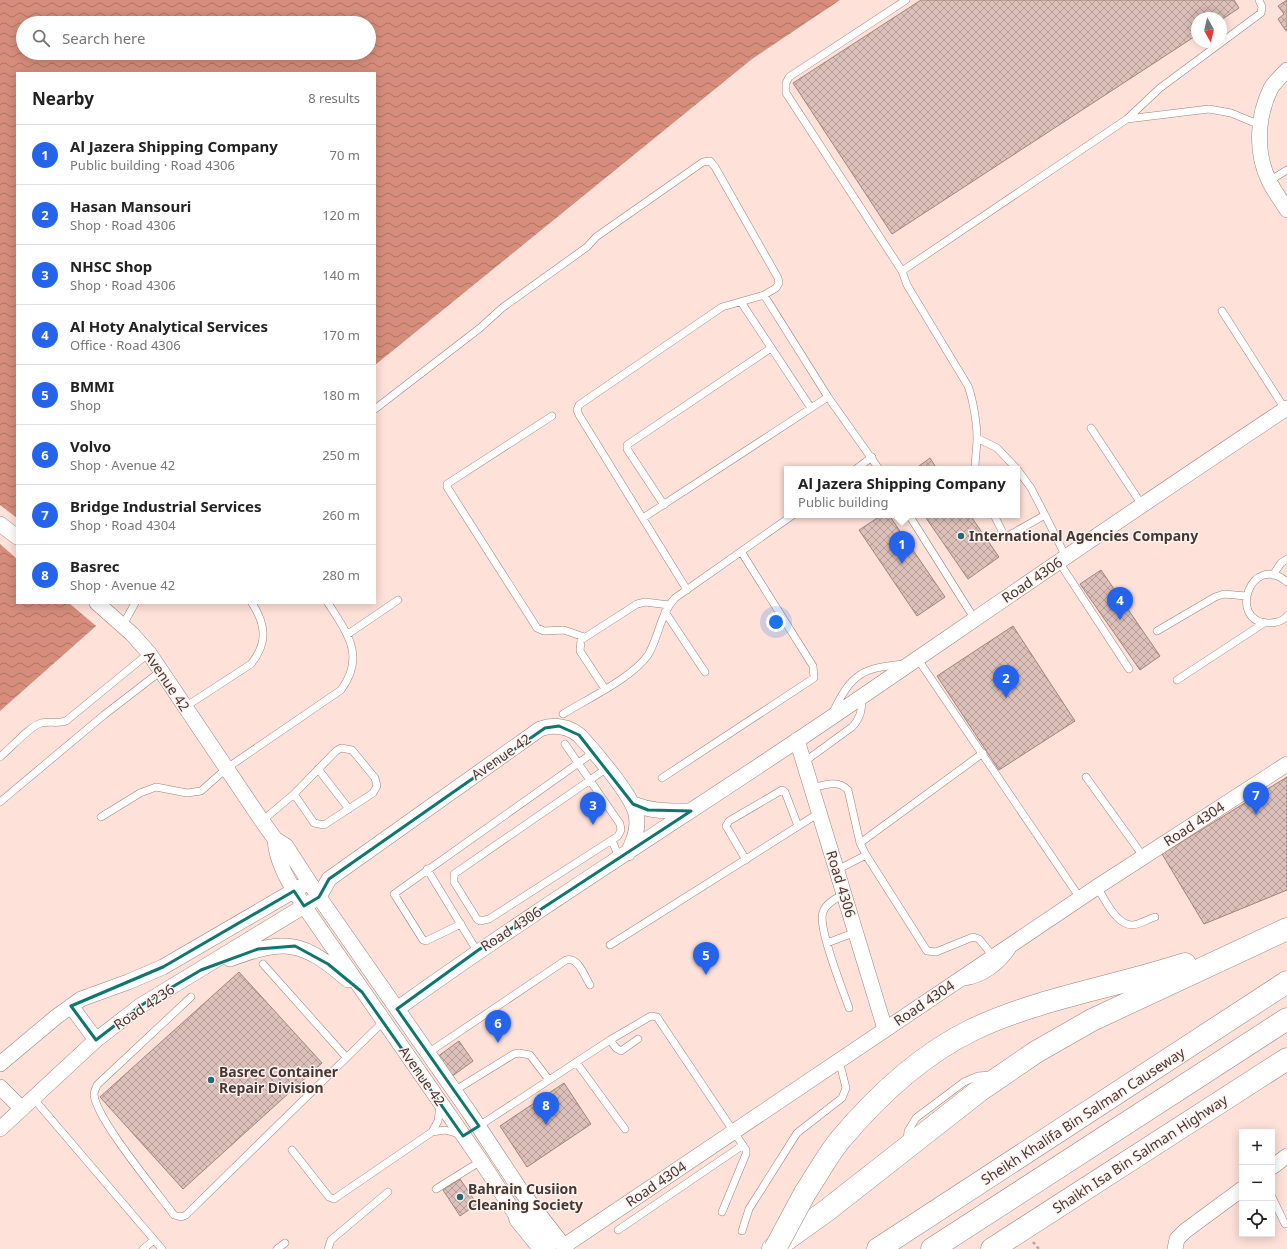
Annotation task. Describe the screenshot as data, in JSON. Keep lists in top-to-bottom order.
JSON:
{
  "streets": {
    "highway": ["Sheikh Khalifa Bin Salman Causeway", "Shaikh Isa Bin Salman Highway"],
    "street": [
      "Road 4306",
      "Avenue 42",
      "Road 4304",
      "Road 4236"
    ]
  },
  "crossings": [
    ["Road 4306", "Avenue 42"],
    ["Road 4306", "Road 4304"],
    ["Avenue 42", "Road 4304"],
    ["Avenue 42", "Road 4236"]
  ],
  "places": ["International Agencies Company", "Basrec Container Repair Division", "Bahrain Cusiion Cleaning Society"],
  "north": "bottom",
  "page": {
    "search": "Search here",
    "heading": ["Nearby", "8 results"],
    "list": [
      {
        "mark": "1",
        "name": "Al Jazera Shipping Company",
        "note": "Public building · Road 4306",
        "value": "70 m"
      },
      {
        "mark": "2",
        "name": "Hasan Mansouri",
        "note": "Shop · Road 4306",
        "value": "120 m"
      },
      {
        "mark": "3",
        "name": "NHSC Shop",
        "note": "Shop · Road 4306",
        "value": "140 m"
      },
      {
        "mark": "4",
        "name": "Al Hoty Analytical Services",
        "note": "Office · Road 4306",
        "value": "170 m"
      },
      {
        "mark": "5",
        "name": "BMMI",
        "note": "Shop",
        "value": "180 m"
      },
      {
        "mark": "6",
        "name": "Volvo",
        "note": "Shop · Avenue 42",
        "value": "250 m"
      },
      {
        "mark": "7",
        "name": "Bridge Industrial Services",
        "note": "Shop · Road 4304",
        "value": "260 m"
      },
      {
        "mark": "8",
        "name": "Basrec",
        "note": "Shop · Avenue 42",
        "value": "280 m"
      }
    ],
    "popup": ["Al Jazera Shipping Company", "Public building"],
    "pins": [
      "1",
      "4",
      "2",
      "7",
      "3",
      "5",
      "6",
      "8"
    ],
    "map_buttons": ["+", "−"]
  }
}
